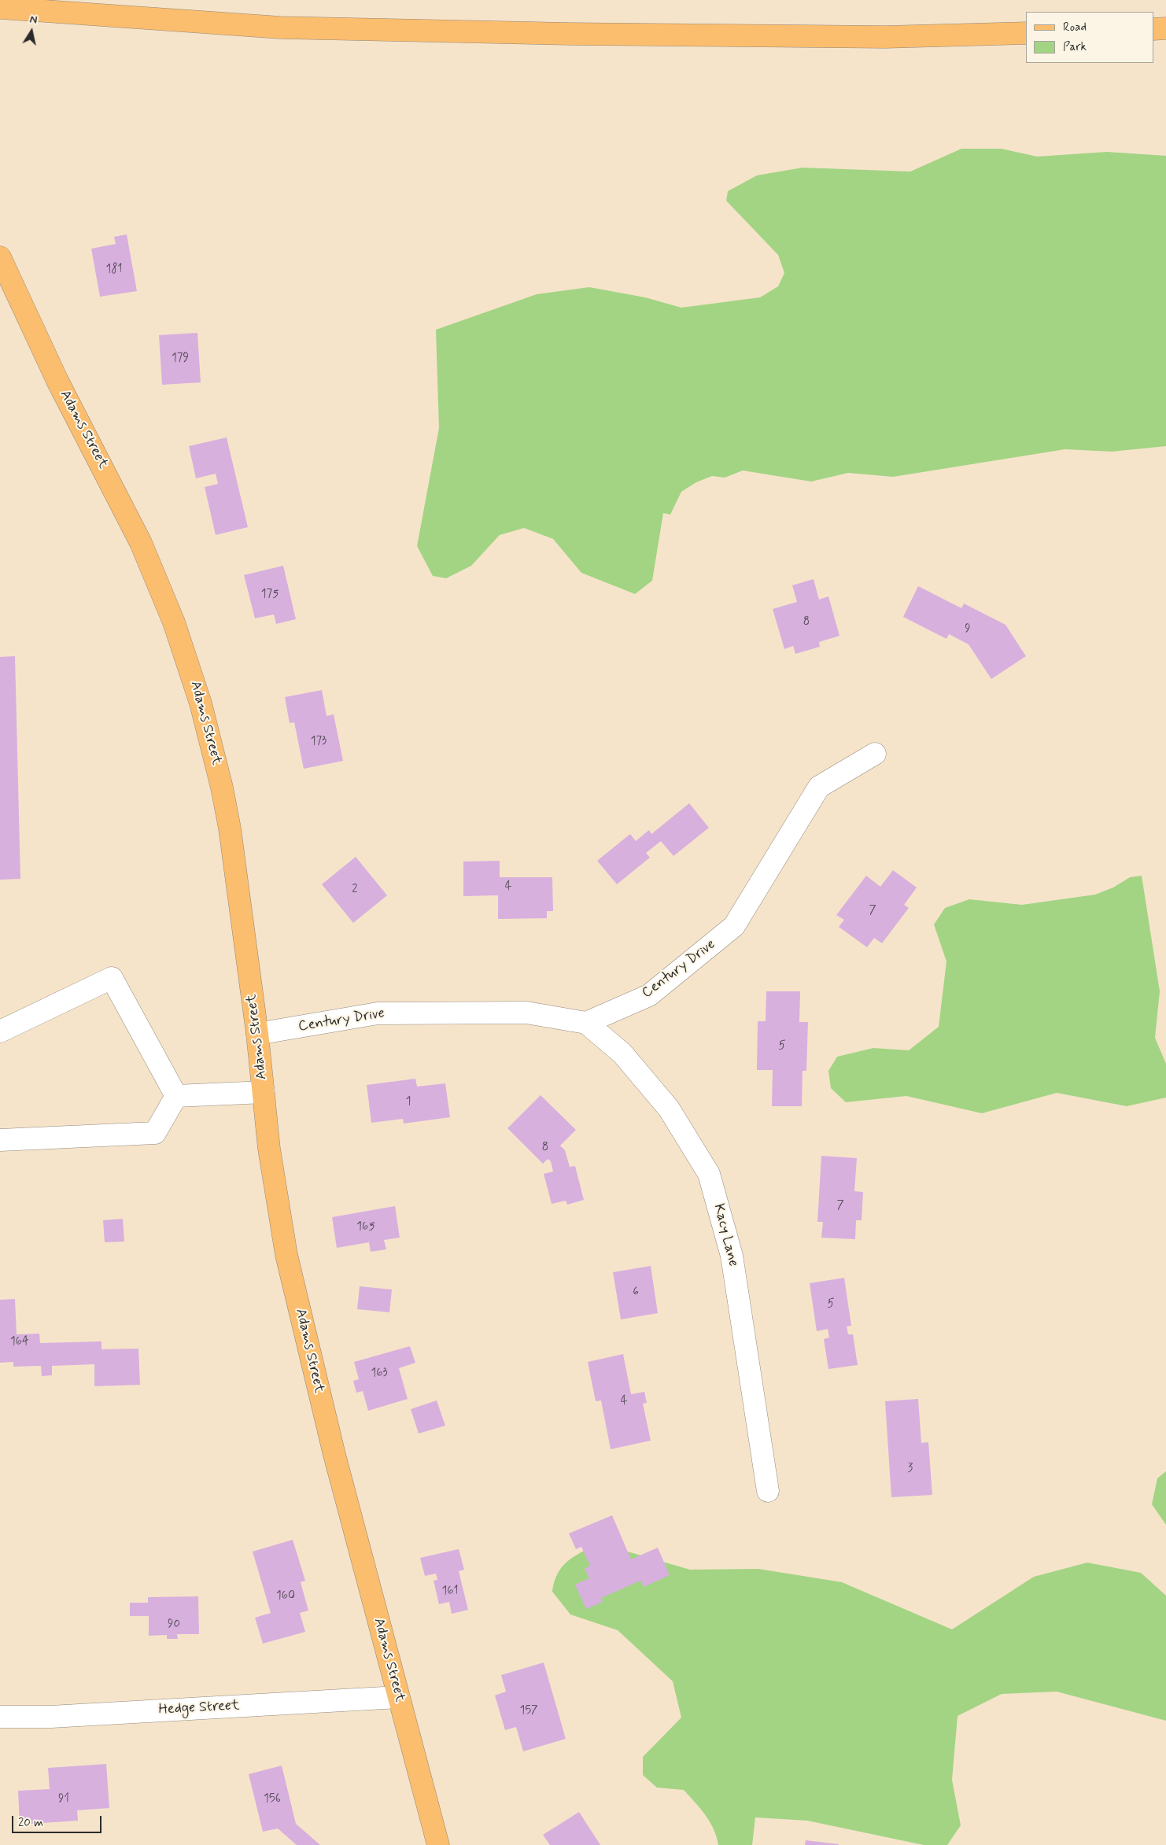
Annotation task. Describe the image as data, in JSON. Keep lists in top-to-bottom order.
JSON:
{
  "streets": {
    "main road": ["Adams Street"],
    "street": ["Century Drive", "Kacy Lane", "Hedge Street"]
  },
  "crossings": [
    ["Adams Street", "Century Drive"],
    ["Adams Street", "Hedge Street"],
    ["Century Drive", "Kacy Lane"]
  ],
  "house_numbers": [
    "181",
    "179",
    "175",
    "8",
    "9",
    "173",
    "4",
    "2",
    "7",
    "5",
    "1",
    "8",
    "7",
    "165",
    "6",
    "5",
    "164",
    "163",
    "4",
    "3",
    "161",
    "160",
    "90",
    "157",
    "91",
    "156"
  ],
  "legend": ["Road", "Park"],
  "scale_bar": "20 m",
  "north": "top"
}
